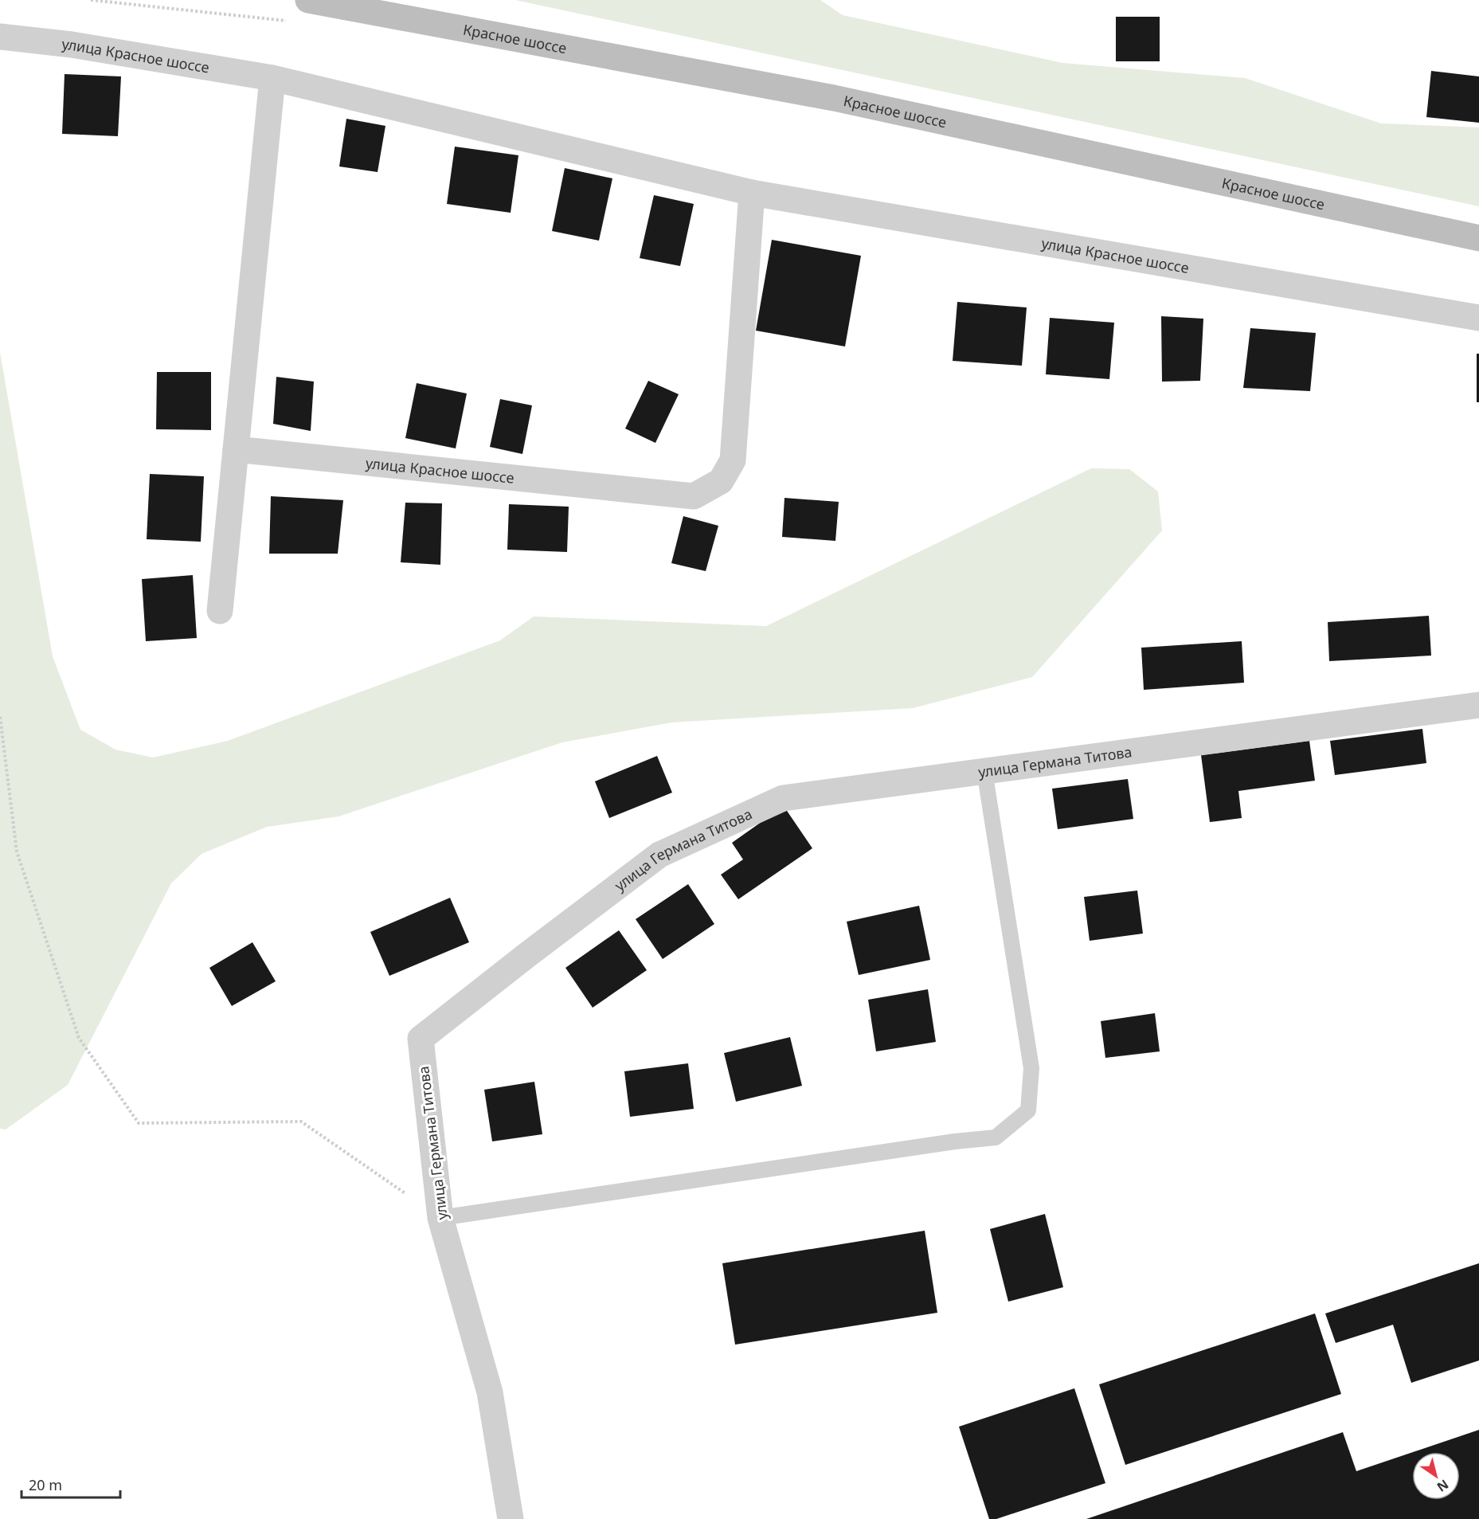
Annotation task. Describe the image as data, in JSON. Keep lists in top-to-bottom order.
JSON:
{
  "streets": {
    "main road": ["Красное шоссе"],
    "street": ["улица Красное шоссе", "улица Германа Титова"]
  },
  "scale_bar": "20 m",
  "north": "bottom right"
}
